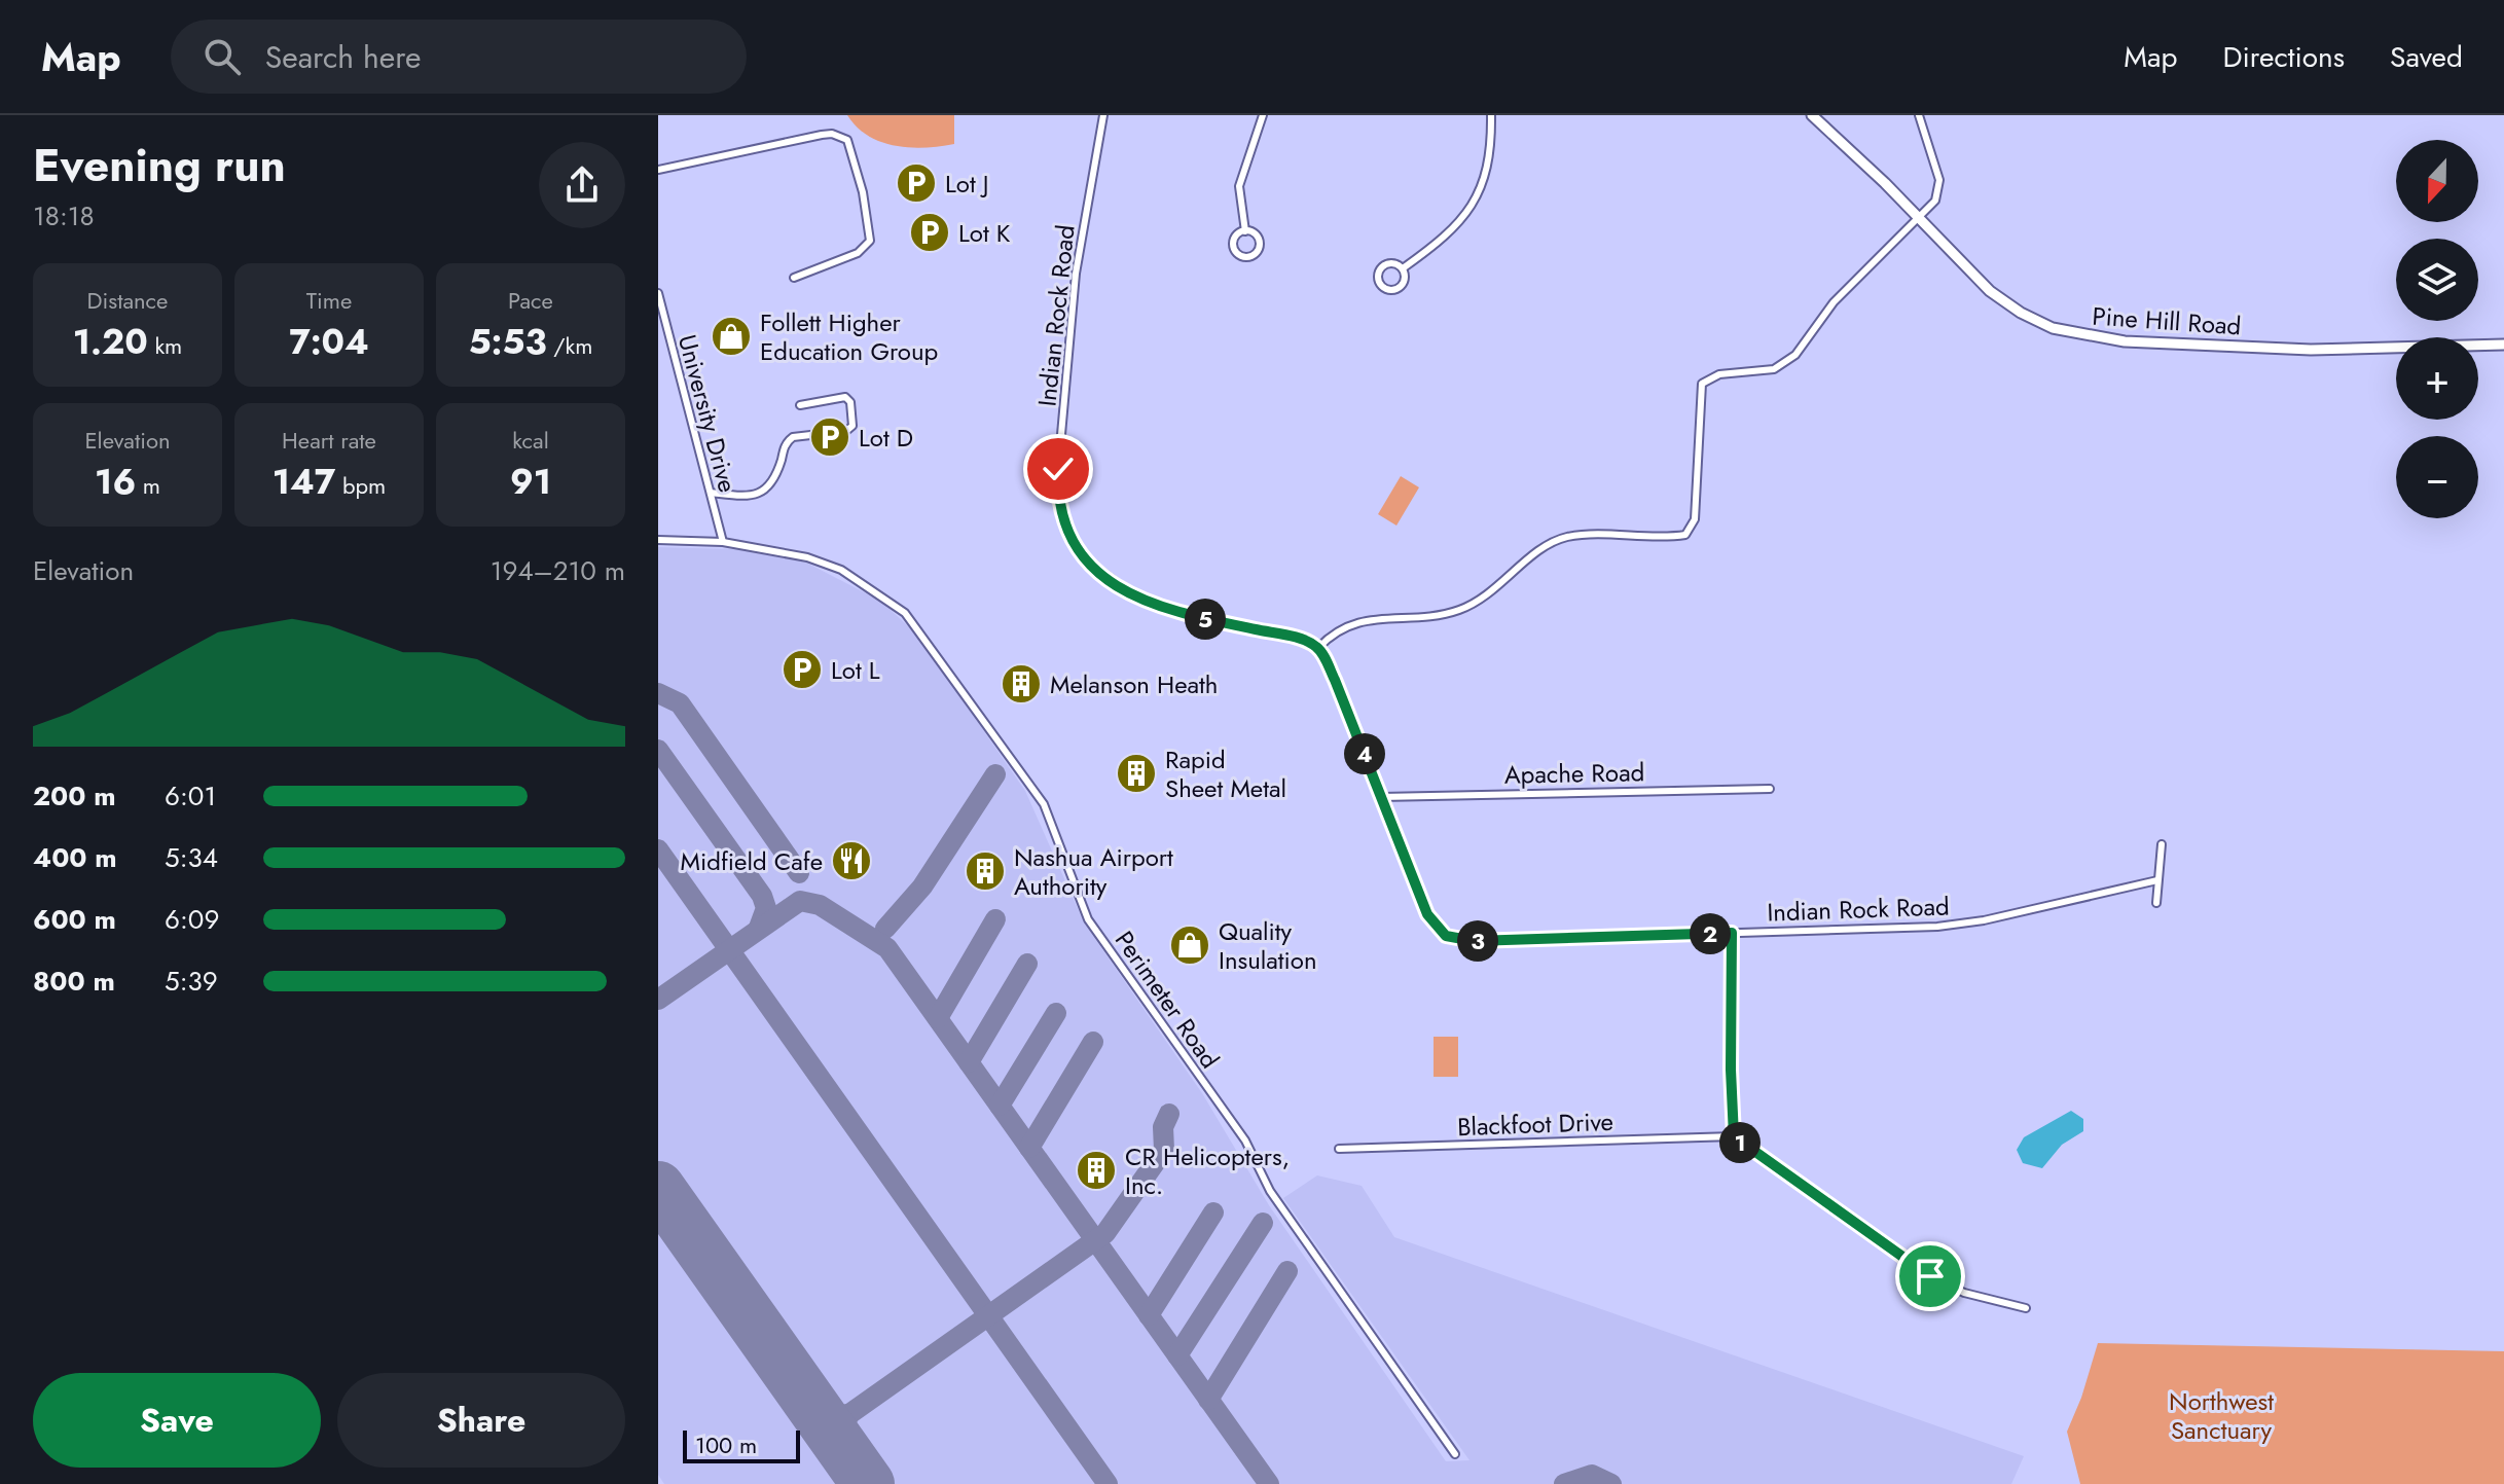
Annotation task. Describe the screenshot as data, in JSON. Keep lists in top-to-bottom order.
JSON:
{
  "streets": {
    "street": [
      "Indian Rock Road",
      "Pine Hill Road",
      "University Drive",
      "Apache Road",
      "Perimeter Road",
      "Blackfoot Drive"
    ]
  },
  "crossings": [
    ["Indian Rock Road", "Apache Road"],
    ["University Drive", "Perimeter Road"]
  ],
  "parks": ["Northwest Sanctuary"],
  "places": {
    "parking": [
      "Lot J",
      "Lot K",
      "Lot D",
      "Lot L"
    ],
    "shop": ["Follett Higher Education Group", "Quality Insulation"],
    "building": [
      "Melanson Heath",
      "Rapid Sheet Metal",
      "Nashua Airport Authority",
      "CR Helicopters, Inc."
    ],
    "restaurant": ["Midfield Cafe"]
  },
  "scale_bar": "100 m",
  "north": "bottom",
  "page": {
    "header": "Map",
    "search": "Search here",
    "nav": ["Map", "Directions", "Saved"],
    "heading": ["Evening run", "18:18"],
    "map_buttons": ["+", "−"],
    "stats": [
      ["Distance", "1.20 km"],
      ["Time", "7:04"],
      ["Pace", "5:53 /km"],
      ["Elevation", "16 m"],
      ["Heart rate", "147 bpm"],
      ["kcal", "91"]
    ],
    "chart": ["Elevation", "194–210 m"],
    "pins": [
      "5",
      "4",
      "2",
      "3",
      "1"
    ],
    "list": [
      {
        "name": "200 m",
        "note": "6:01"
      },
      {
        "name": "400 m",
        "note": "5:34"
      },
      {
        "name": "600 m",
        "note": "6:09"
      },
      {
        "name": "800 m",
        "note": "5:39"
      }
    ],
    "buttons": ["Save", "Share"],
    "scale": "100 m"
  }
}
